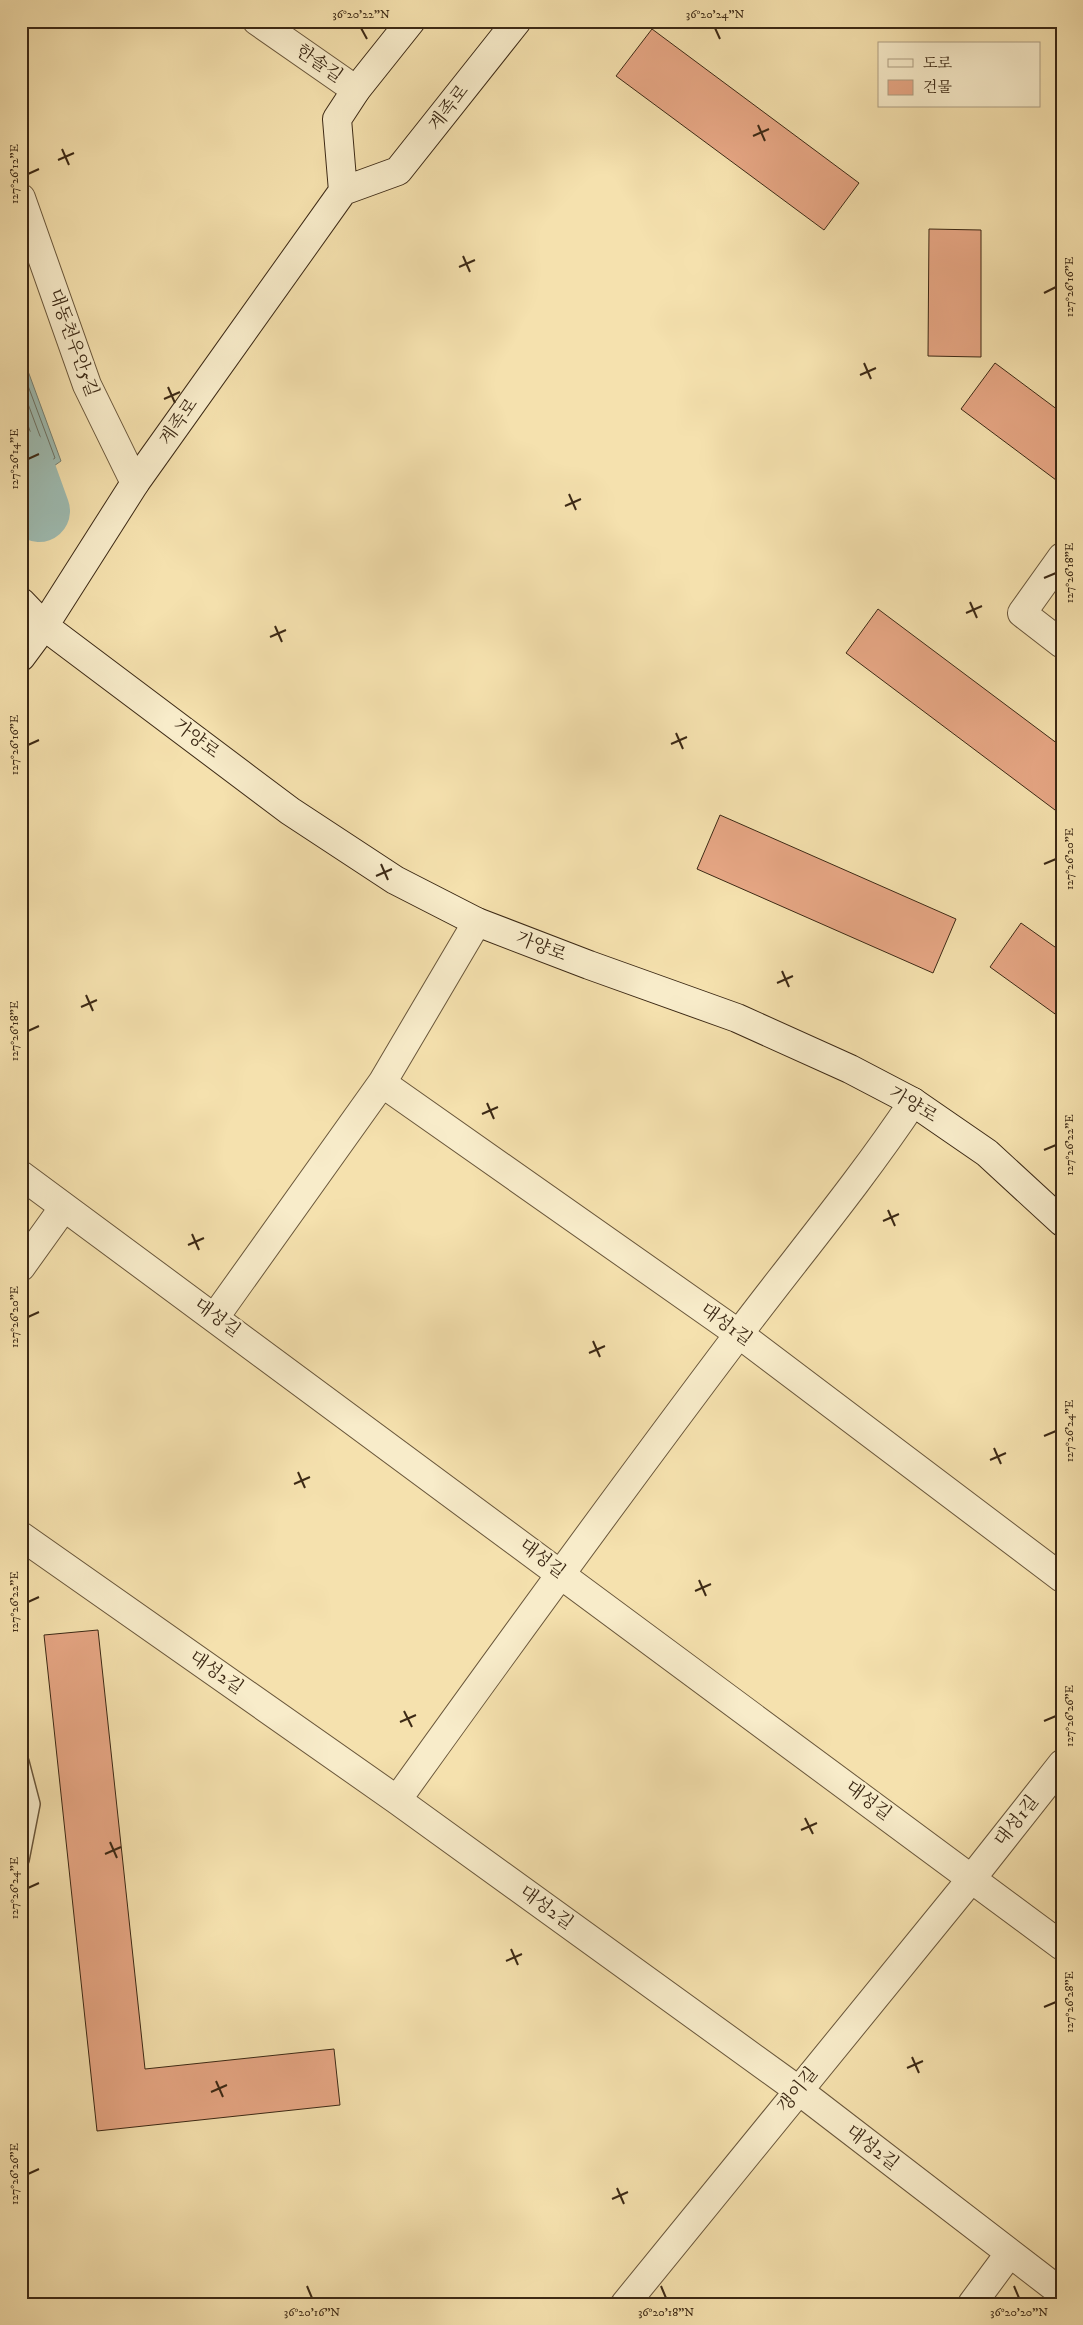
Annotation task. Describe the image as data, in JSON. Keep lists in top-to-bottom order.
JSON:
{
  "streets": {
    "street": [
      "한솔길",
      "계족로",
      "대동천우안5길",
      "가양로",
      "대성길",
      "대성1길",
      "대성2길",
      "갱이길"
    ]
  },
  "crossings": [
    ["계족로", "대동천우안5길"],
    ["계족로", "가양로"],
    ["대성길", "대성1길"],
    ["대성길", "갱이길"],
    ["대성1길", "갱이길"],
    ["대성2길", "갱이길"]
  ],
  "legend": ["도로", "건물"],
  "coordinates": [
    "36°20'22\"N",
    "36°20'24\"N",
    "127°26'12\"E",
    "127°26'16\"E",
    "127°26'14\"E",
    "127°26'18\"E",
    "127°26'20\"E",
    "127°26'22\"E",
    "127°26'24\"E",
    "127°26'26\"E",
    "127°26'28\"E",
    "36°20'16\"N",
    "36°20'18\"N",
    "36°20'20\"N"
  ]
}
